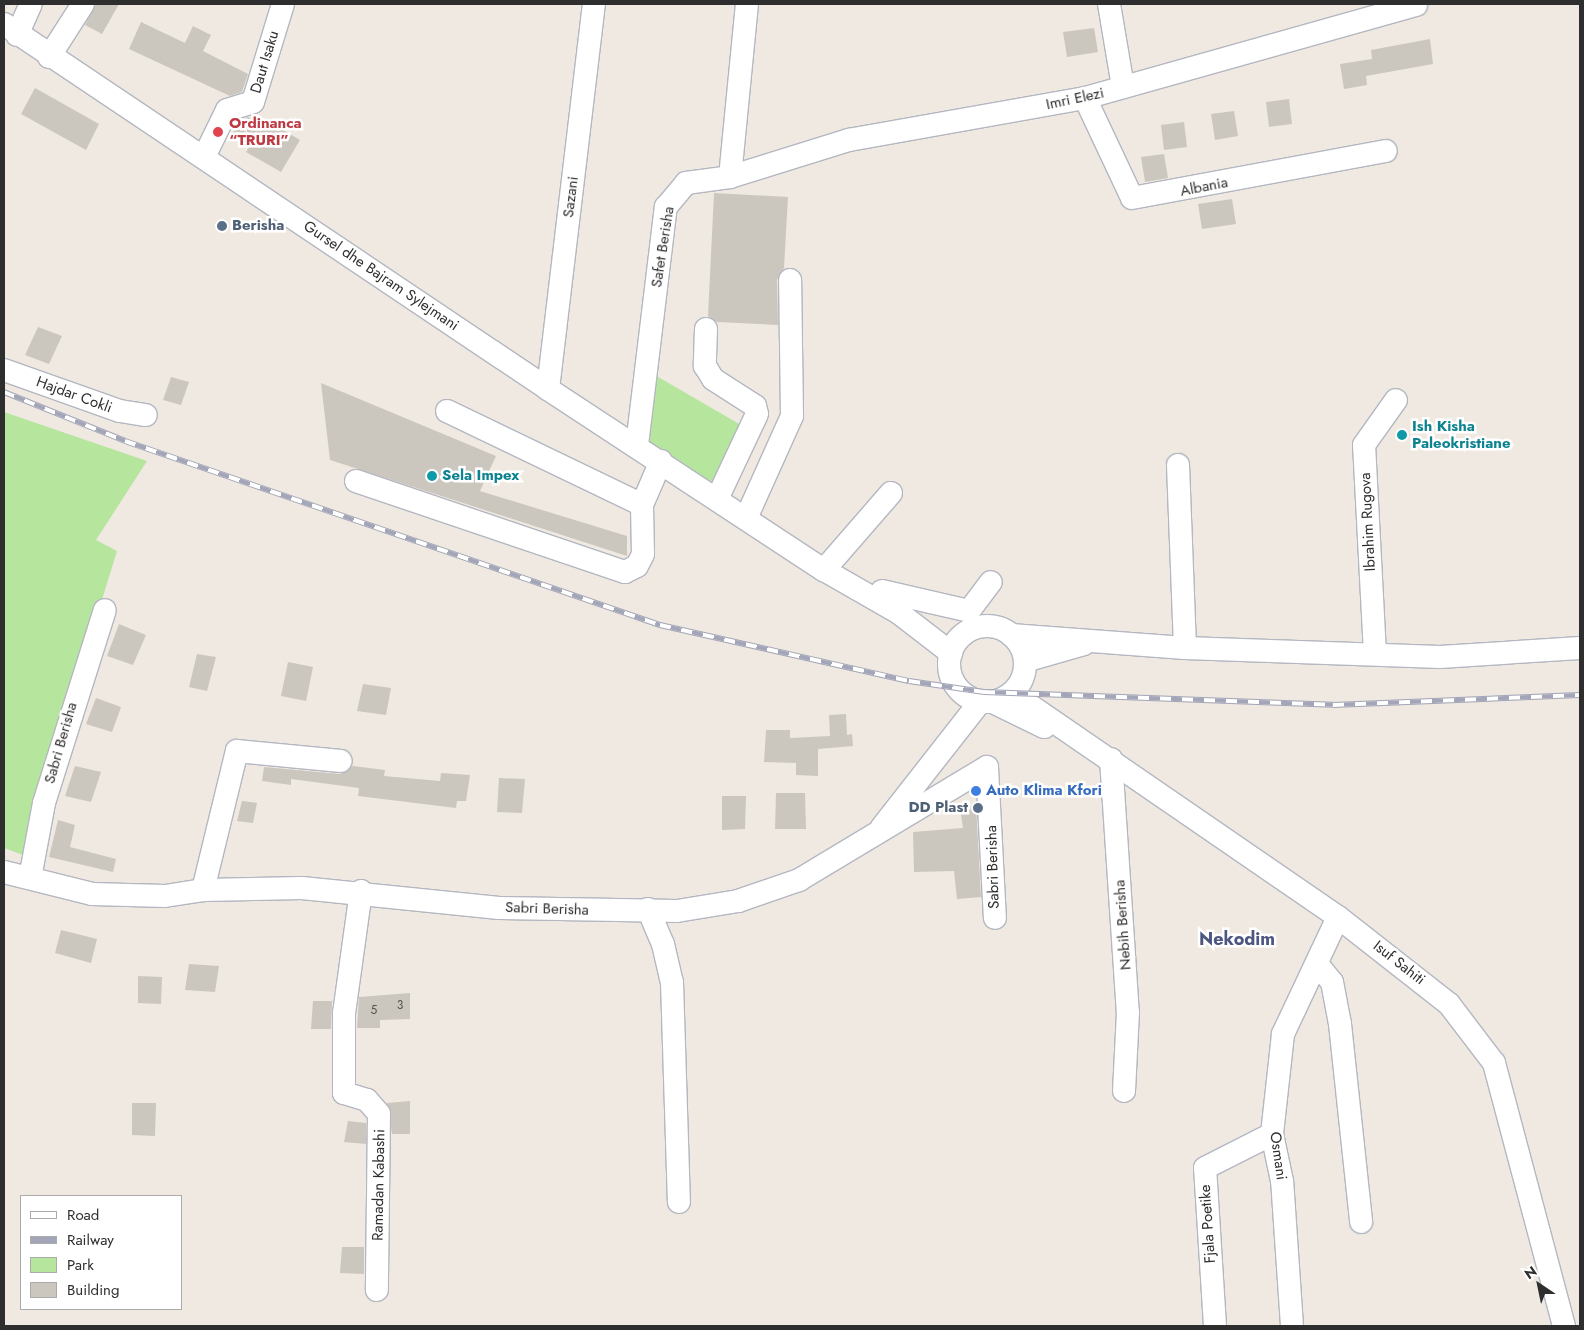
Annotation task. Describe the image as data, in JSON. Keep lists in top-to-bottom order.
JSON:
{
  "streets": {
    "street": [
      "Daut Isaku",
      "Imri Elezi",
      "Albania",
      "Sazani",
      "Safet Berisha",
      "Gursel dhe Bajram Sylejmani",
      "Hajdar Cokli",
      "Ibrahim Rugova",
      "Sabri Berisha",
      "Nebih Berisha",
      "Isuf Sahiti",
      "Osmani",
      "Ramadan Kabashi",
      "Fjala Poetike"
    ]
  },
  "crossings": [
    ["Daut Isaku", "Gursel dhe Bajram Sylejmani"],
    ["Imri Elezi", "Albania"],
    ["Imri Elezi", "Safet Berisha"],
    ["Sazani", "Gursel dhe Bajram Sylejmani"],
    ["Safet Berisha", "Gursel dhe Bajram Sylejmani"],
    ["Gursel dhe Bajram Sylejmani", "Sabri Berisha"],
    ["Gursel dhe Bajram Sylejmani", "Isuf Sahiti"],
    ["Sabri Berisha", "Isuf Sahiti"],
    ["Sabri Berisha", "Ramadan Kabashi"],
    ["Nebih Berisha", "Isuf Sahiti"],
    ["Isuf Sahiti", "Osmani"],
    ["Osmani", "Fjala Poetike"]
  ],
  "districts": ["Nekodim"],
  "places": [
    "Ordinanca “TRURI”",
    "Berisha",
    "Ish Kisha Paleokristiane",
    "Sela Impex",
    "Auto Klima Kfori",
    "DD Plast"
  ],
  "house_numbers": ["3", "5"],
  "legend": [
    "Road",
    "Railway",
    "Park",
    "Building"
  ],
  "north": "top left"
}
